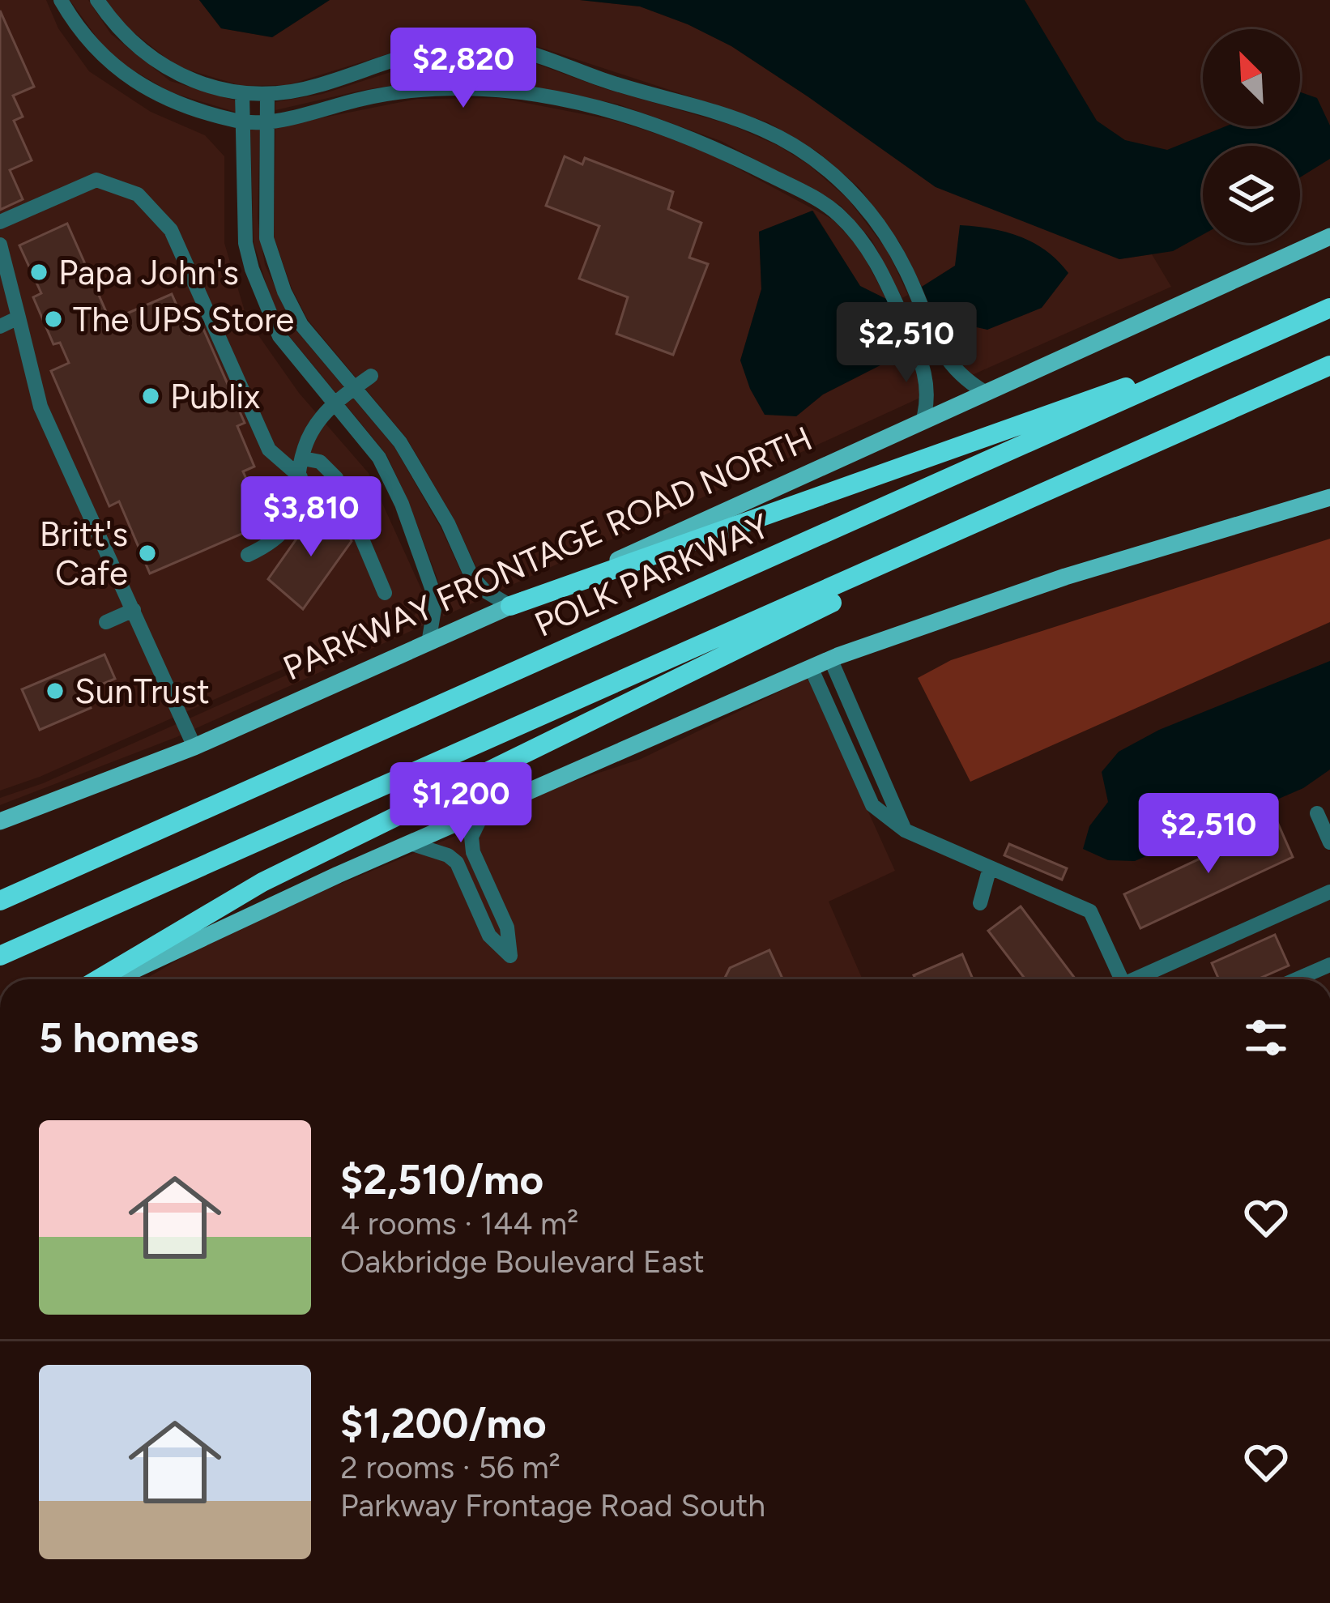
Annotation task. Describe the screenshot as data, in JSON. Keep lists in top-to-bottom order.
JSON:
{
  "streets": {
    "highway": ["POLK PARKWAY"],
    "main road": ["PARKWAY FRONTAGE ROAD NORTH"]
  },
  "places": [
    "Papa John's",
    "The UPS Store",
    "Publix",
    "Britt's Cafe",
    "SunTrust"
  ],
  "north": "top left",
  "page": {
    "price": [
      "$2,820",
      "$2,510",
      "$3,810",
      "$1,200",
      "$2,510"
    ],
    "heading": "5 homes",
    "list": [
      {
        "name": "$2,510/mo",
        "note": "4 rooms · 144 m² · Oakbridge Boulevard East"
      },
      {
        "name": "$1,200/mo",
        "note": "2 rooms · 56 m² · Parkway Frontage Road South"
      }
    ]
  }
}
